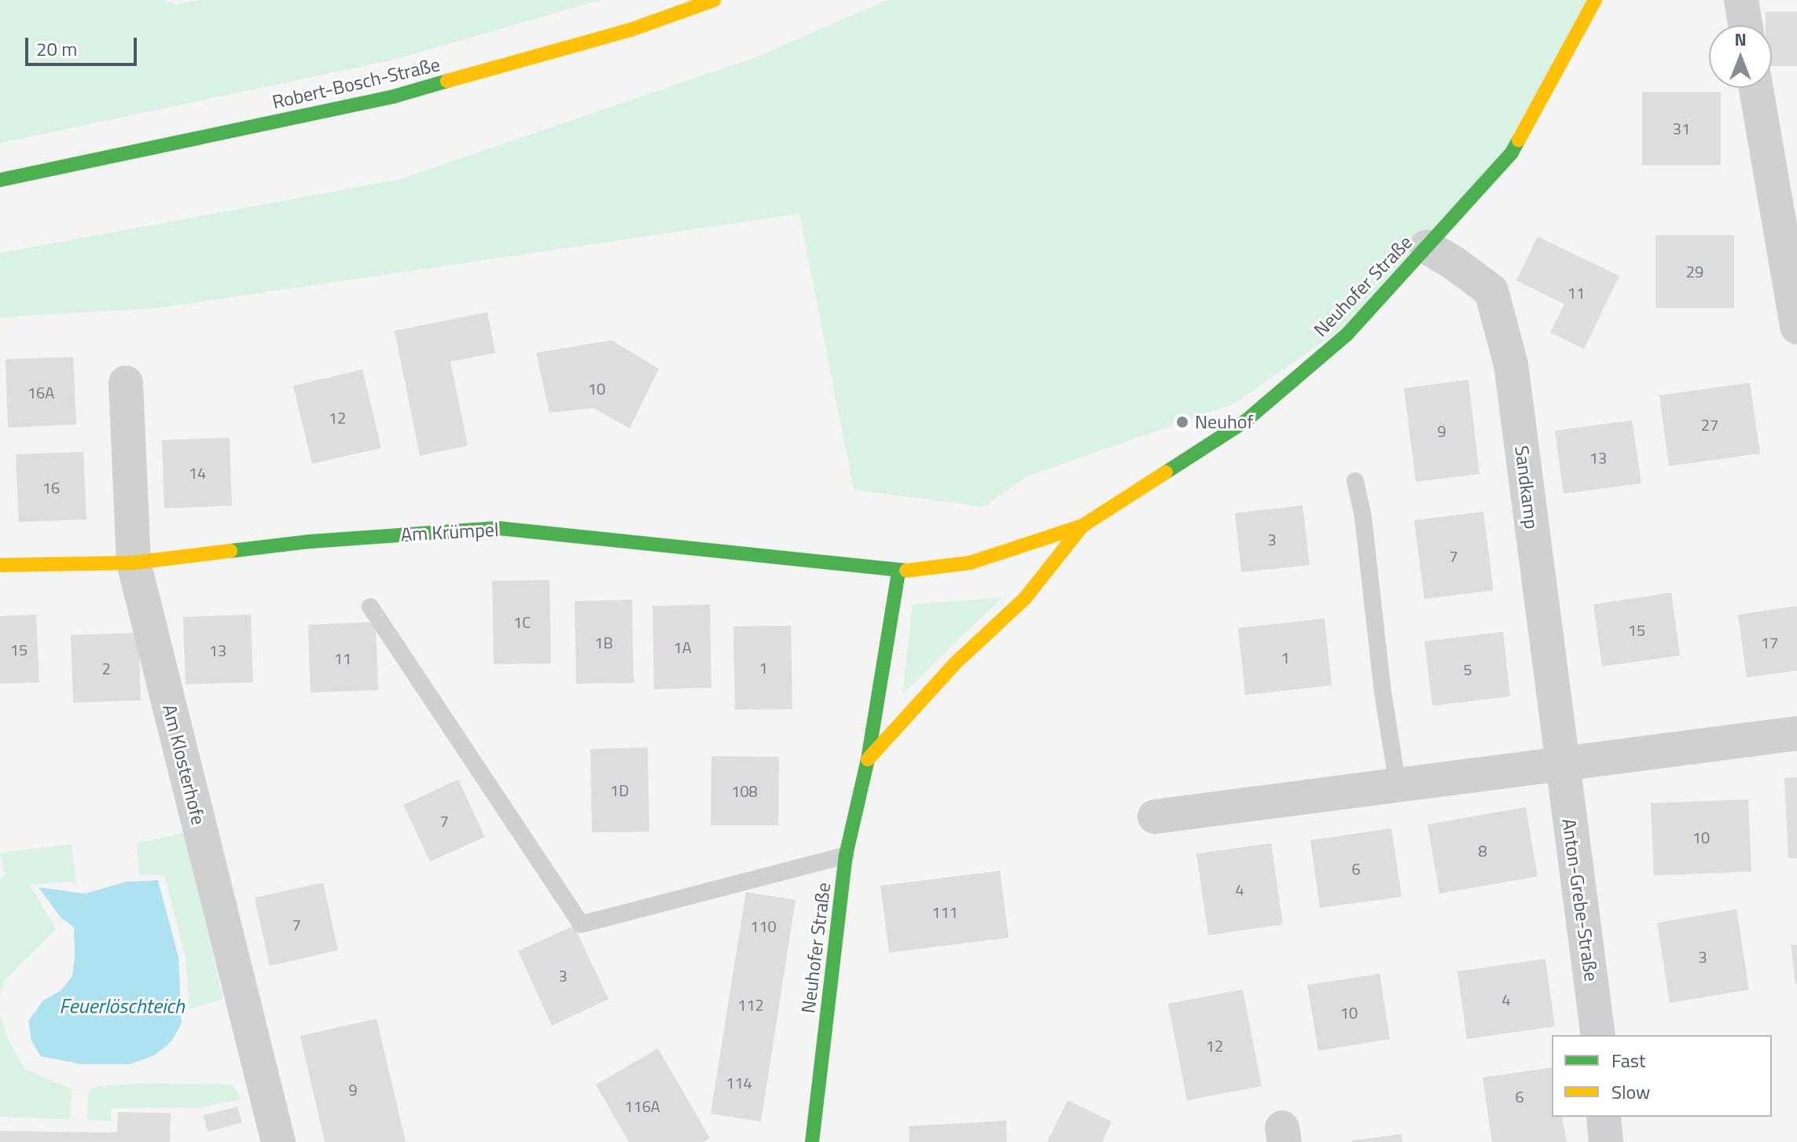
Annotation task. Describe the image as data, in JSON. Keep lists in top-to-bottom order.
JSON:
{
  "streets": {
    "street": [
      "Robert-Bosch-Straße",
      "Neuhofer Straße",
      "Sandkamp",
      "Am Krümpel",
      "Am Klosterhofe",
      "Anton-Grebe-Straße"
    ]
  },
  "crossings": [
    ["Neuhofer Straße", "Sandkamp"],
    ["Neuhofer Straße", "Am Krümpel"],
    ["Sandkamp", "Anton-Grebe-Straße"],
    ["Am Krümpel", "Am Klosterhofe"]
  ],
  "water": ["Feuerlöschteich"],
  "places": ["Neuhof"],
  "house_numbers": [
    "31",
    "29",
    "11",
    "10",
    "16A",
    "12",
    "27",
    "9",
    "13",
    "14",
    "16",
    "3",
    "7",
    "1C",
    "15",
    "1B",
    "17",
    "1A",
    "15",
    "13",
    "1",
    "11",
    "1",
    "2",
    "5",
    "1D",
    "108",
    "7",
    "10",
    "8",
    "6",
    "4",
    "111",
    "7",
    "110",
    "3",
    "3",
    "4",
    "112",
    "10",
    "12",
    "114",
    "9",
    "6",
    "116A"
  ],
  "legend": ["Fast", "Slow"],
  "scale_bar": "20 m",
  "north": "top"
}
